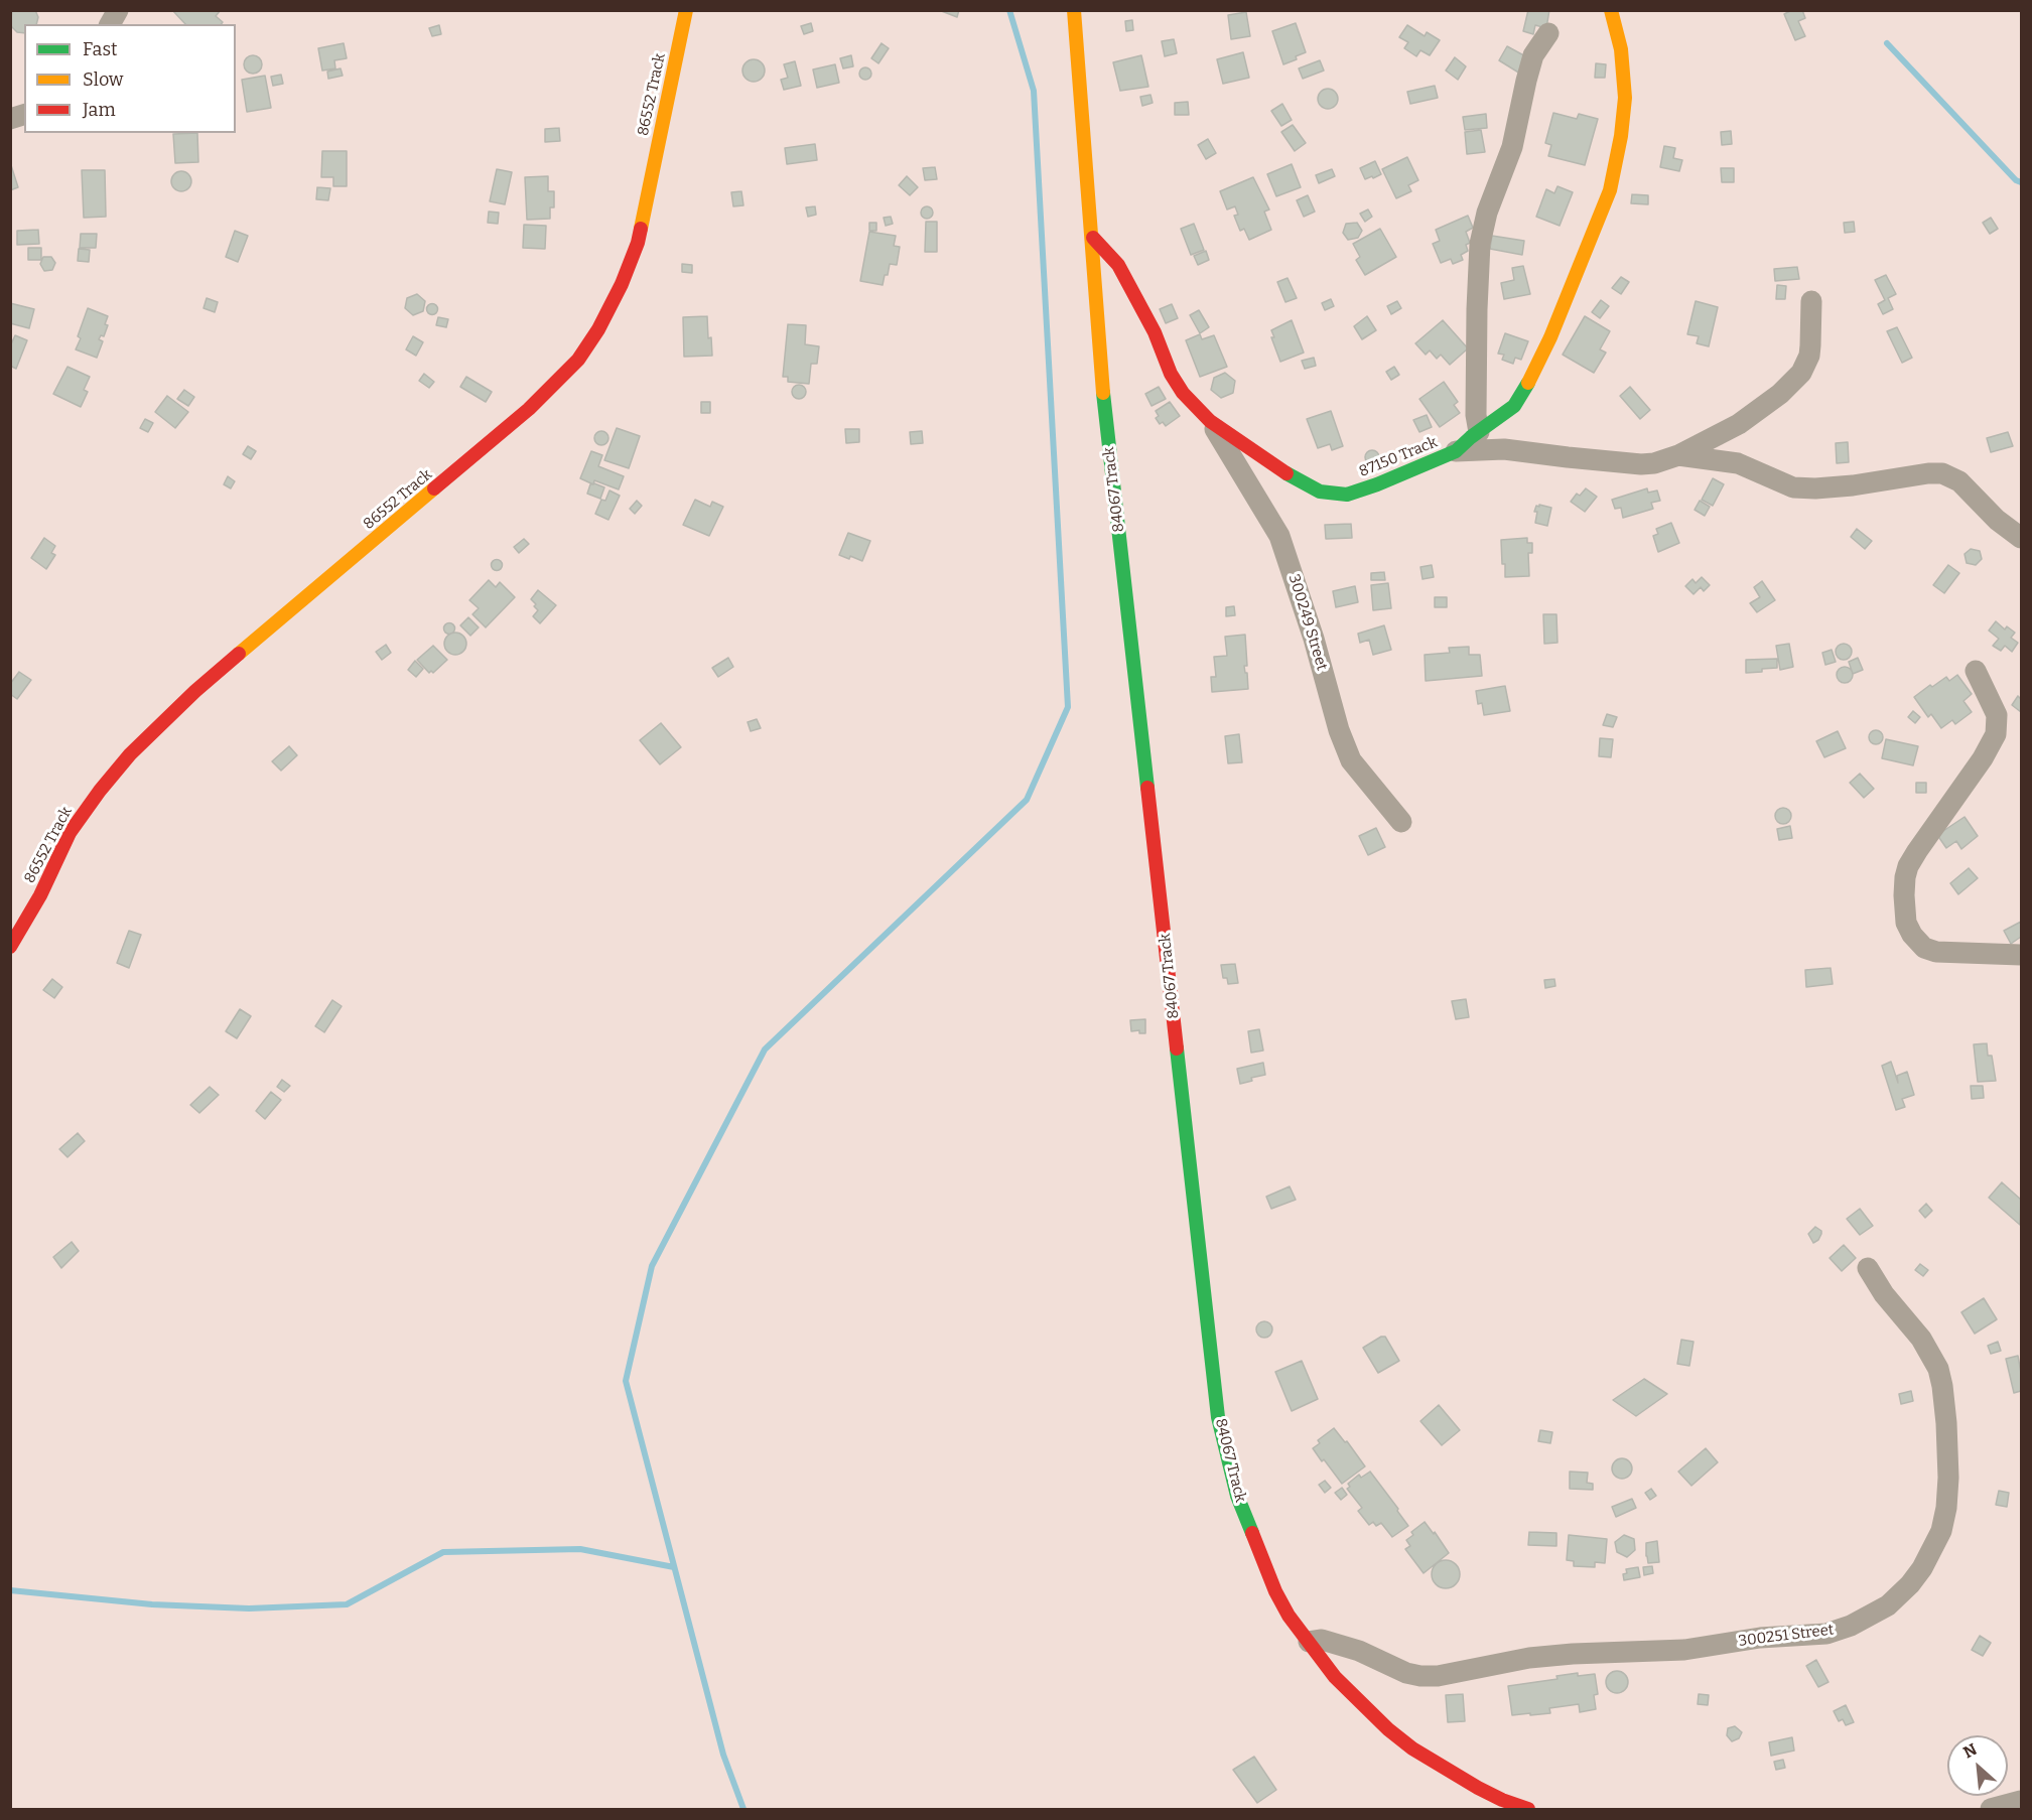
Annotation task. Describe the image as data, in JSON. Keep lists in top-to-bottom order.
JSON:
{
  "streets": {
    "street": [
      "86552 Track",
      "87150 Track",
      "84067 Track",
      "300249 Street",
      "300251 Street"
    ]
  },
  "crossings": [
    ["87150 Track", "84067 Track"],
    ["87150 Track", "300249 Street"],
    ["84067 Track", "300251 Street"]
  ],
  "legend": ["Fast", "Slow", "Jam"],
  "north": "top left"
}
